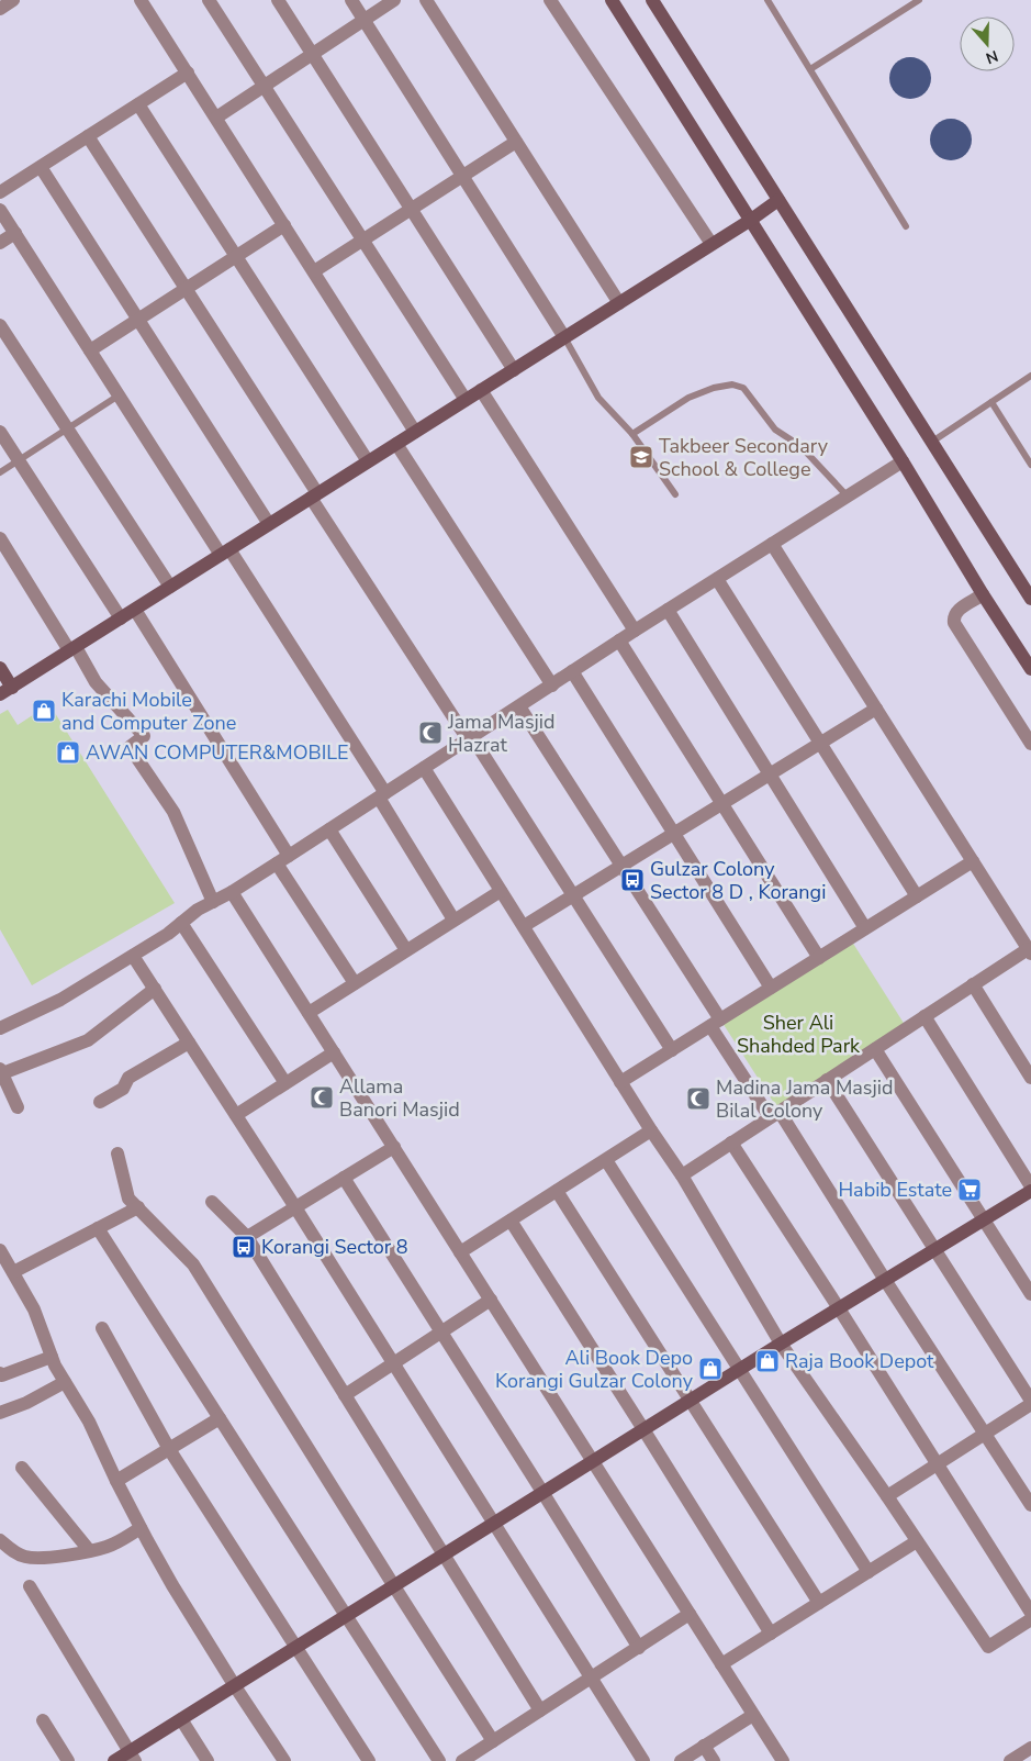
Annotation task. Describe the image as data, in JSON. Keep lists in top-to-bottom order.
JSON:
{
  "parks": ["Sher Ali Shahded Park"],
  "places": {
    "school or university": ["Takbeer Secondary School & College"],
    "shop": [
      "Karachi Mobile and Computer Zone",
      "AWAN COMPUTER&MOBILE",
      "Raja Book Depot",
      "Ali Book Depo Korangi Gulzar Colony"
    ],
    "mosque": ["Jama Masjid Hazrat", "Allama Banori Masjid", "Madina Jama Masjid Bilal Colony"],
    "bus stop": ["Gulzar Colony Sector 8 D , Korangi", "Korangi Sector 8"],
    "supermarket": ["Habib Estate"]
  },
  "north": "bottom"
}
